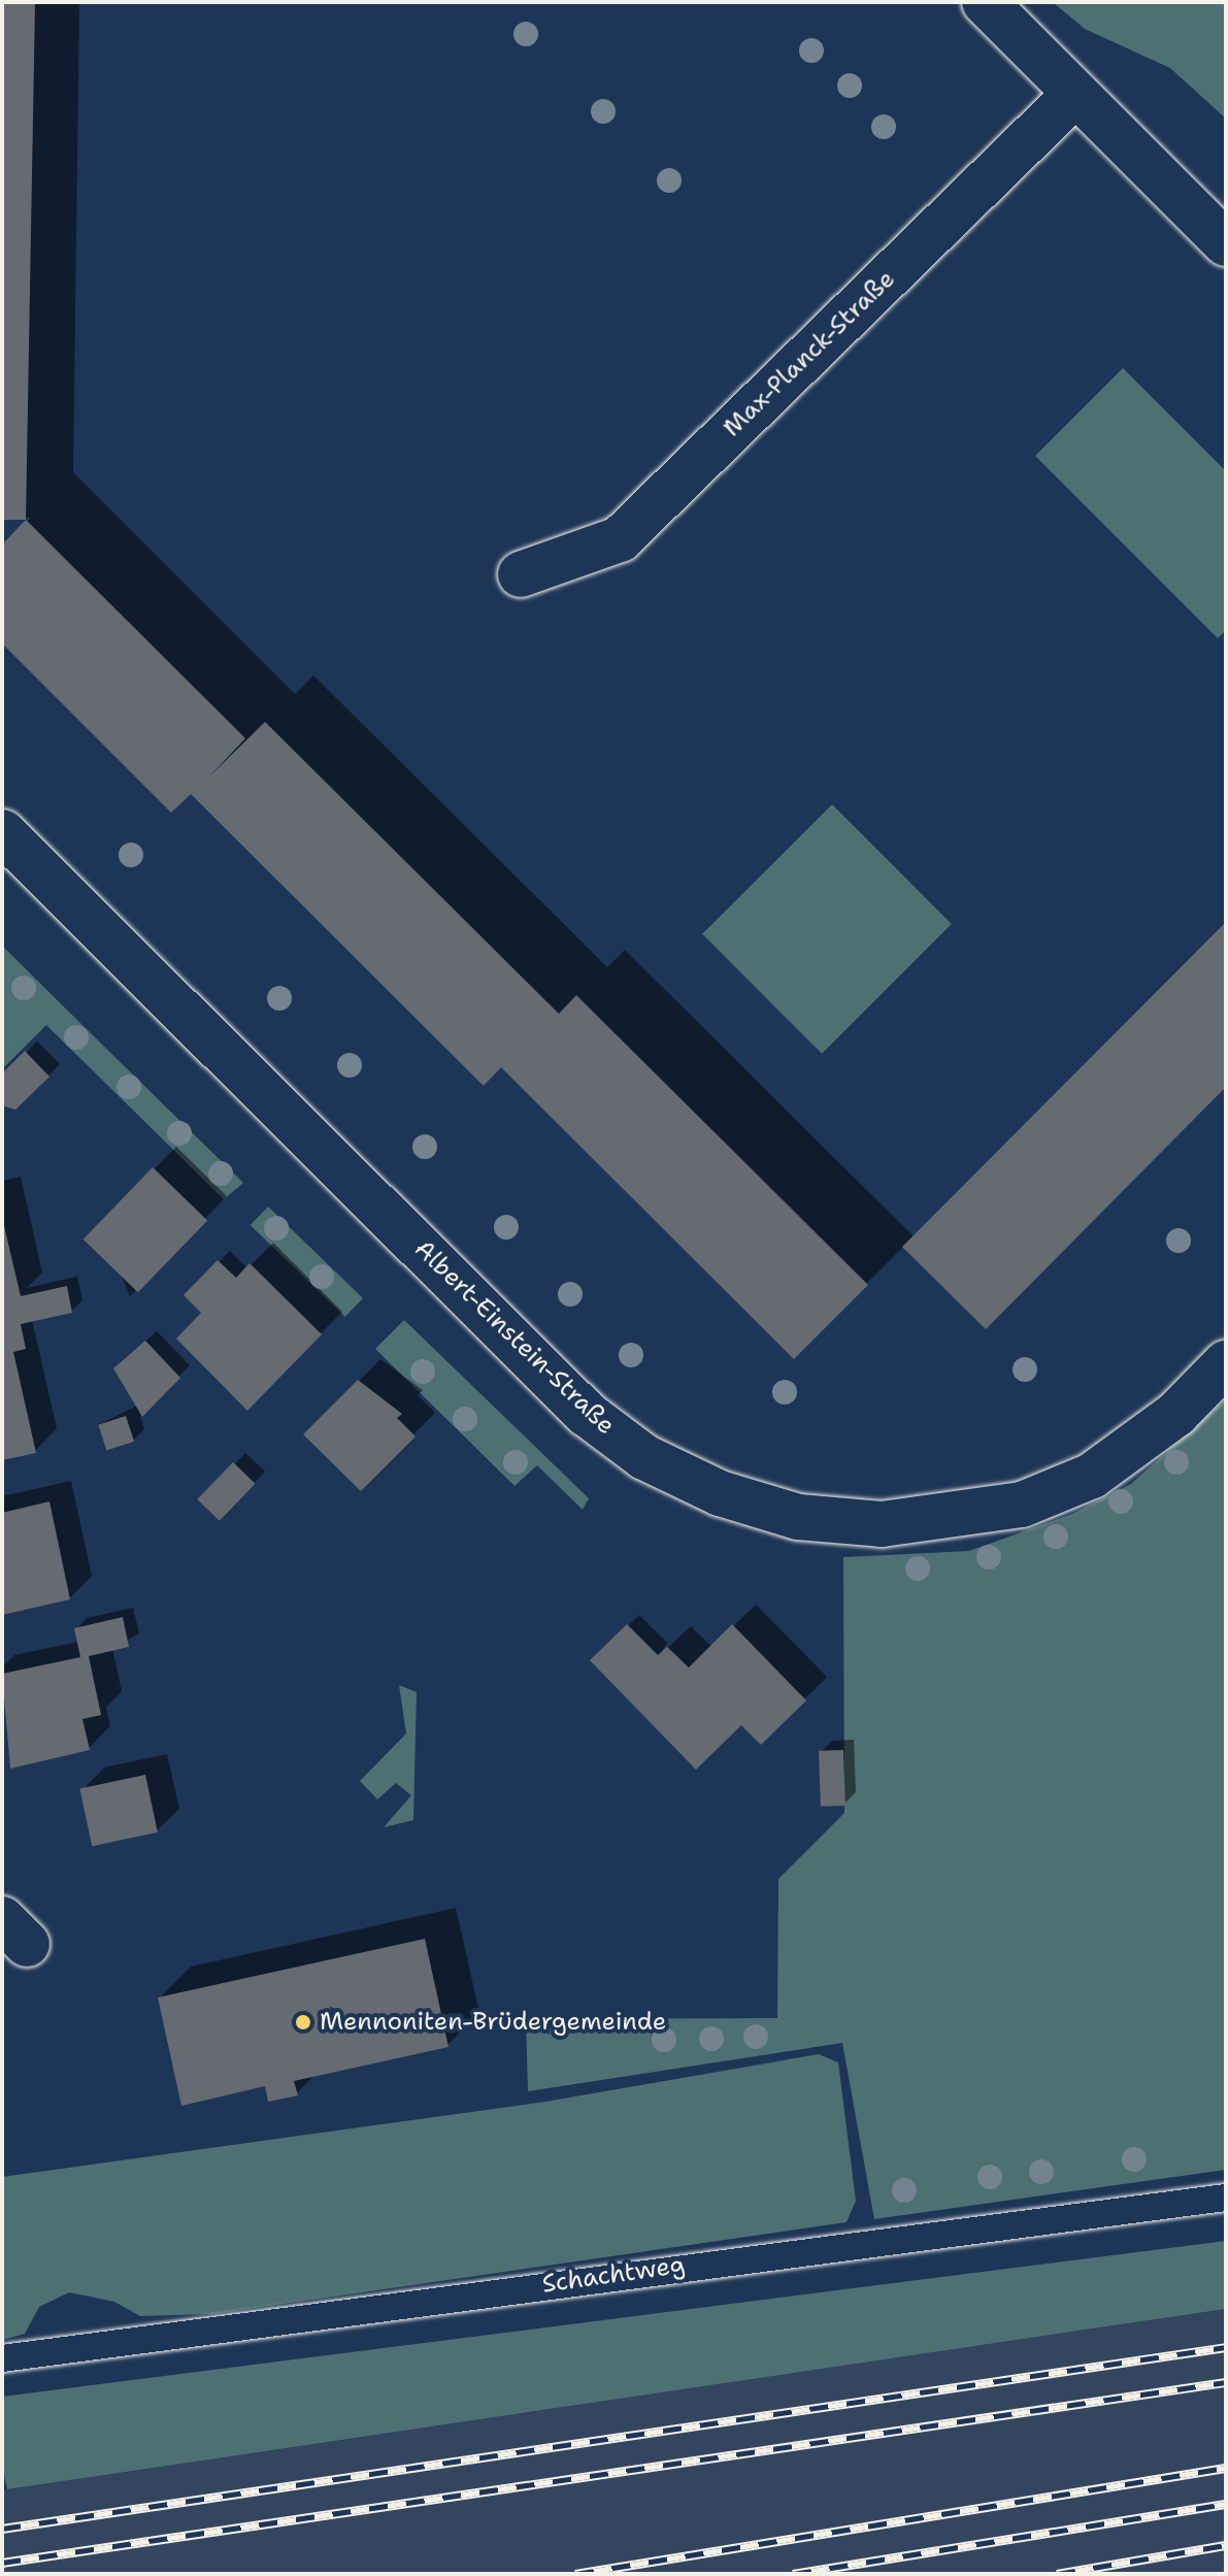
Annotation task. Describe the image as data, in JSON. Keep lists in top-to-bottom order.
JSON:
{
  "streets": {
    "street": ["Max-Planck-Straße", "Albert-Einstein-Straße"],
    "lane": ["Schachtweg"]
  },
  "places": ["Mennoniten-Brüdergemeinde"]
}
